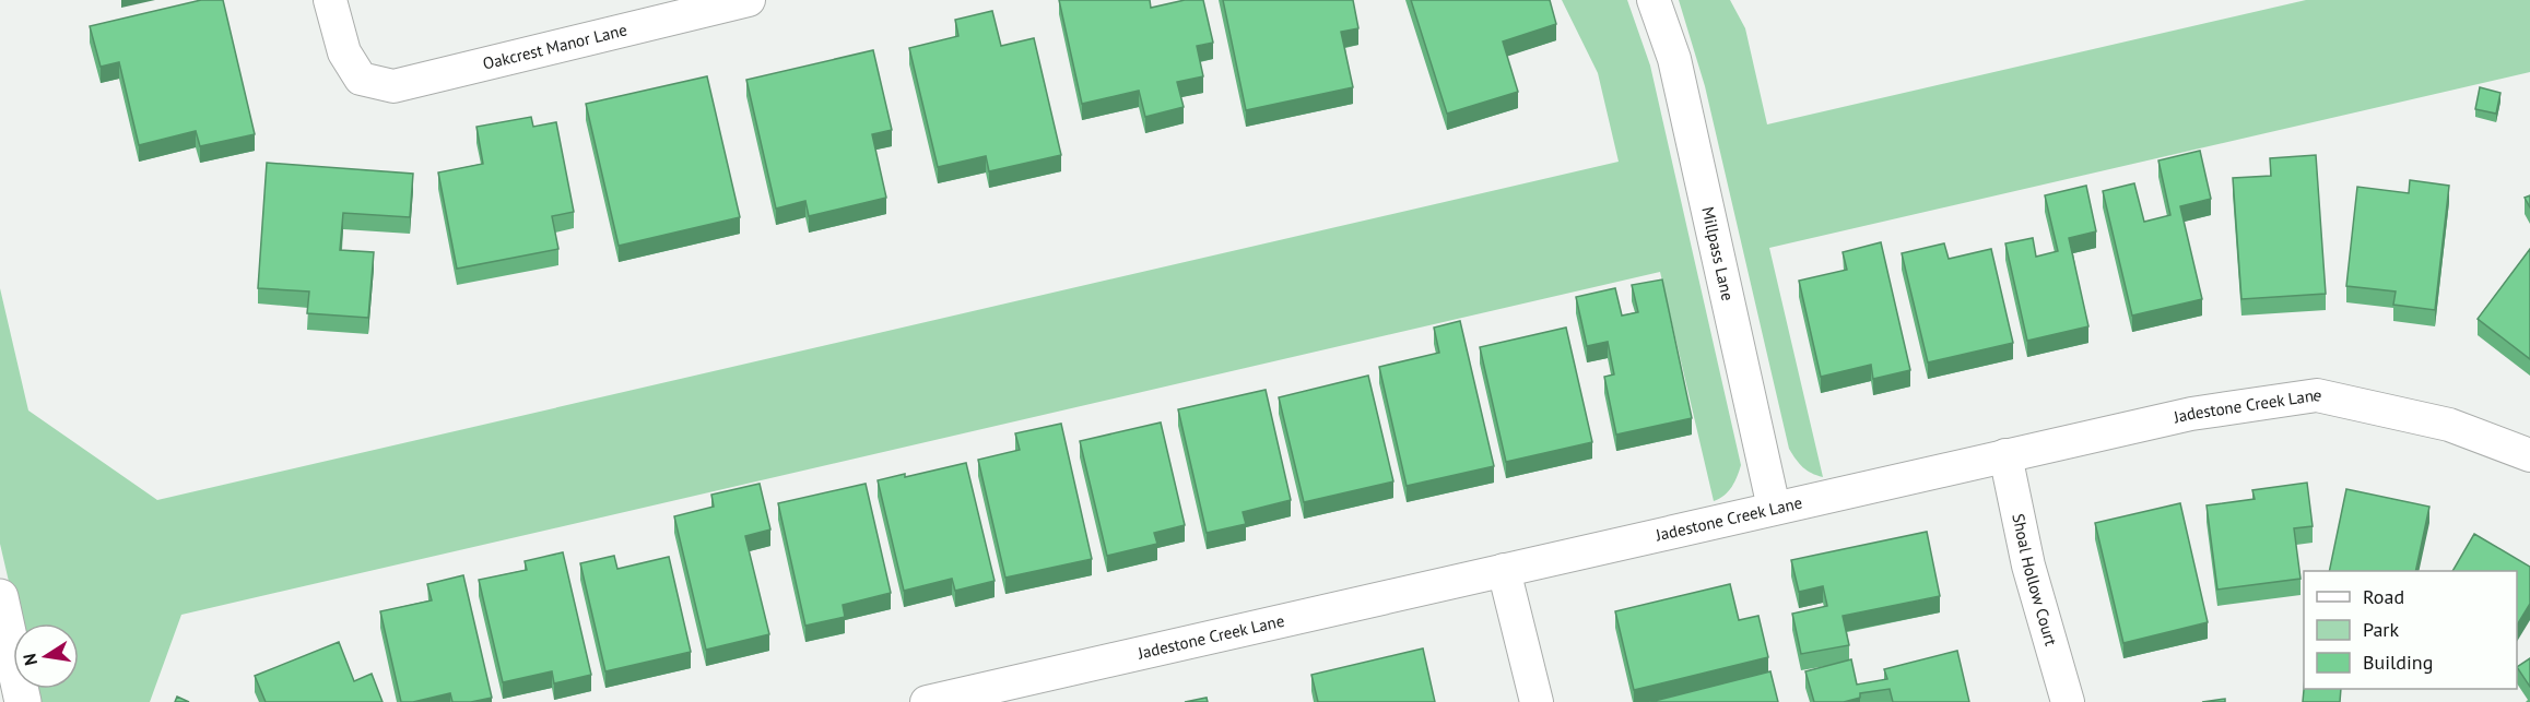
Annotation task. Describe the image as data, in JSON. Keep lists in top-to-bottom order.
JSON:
{
  "streets": {
    "street": [
      "Oakcrest Manor Lane",
      "Millpass Lane",
      "Jadestone Creek Lane",
      "Shoal Hollow Court"
    ]
  },
  "crossings": [
    ["Millpass Lane", "Jadestone Creek Lane"],
    ["Jadestone Creek Lane", "Shoal Hollow Court"]
  ],
  "legend": ["Road", "Park", "Building"],
  "north": "left"
}
